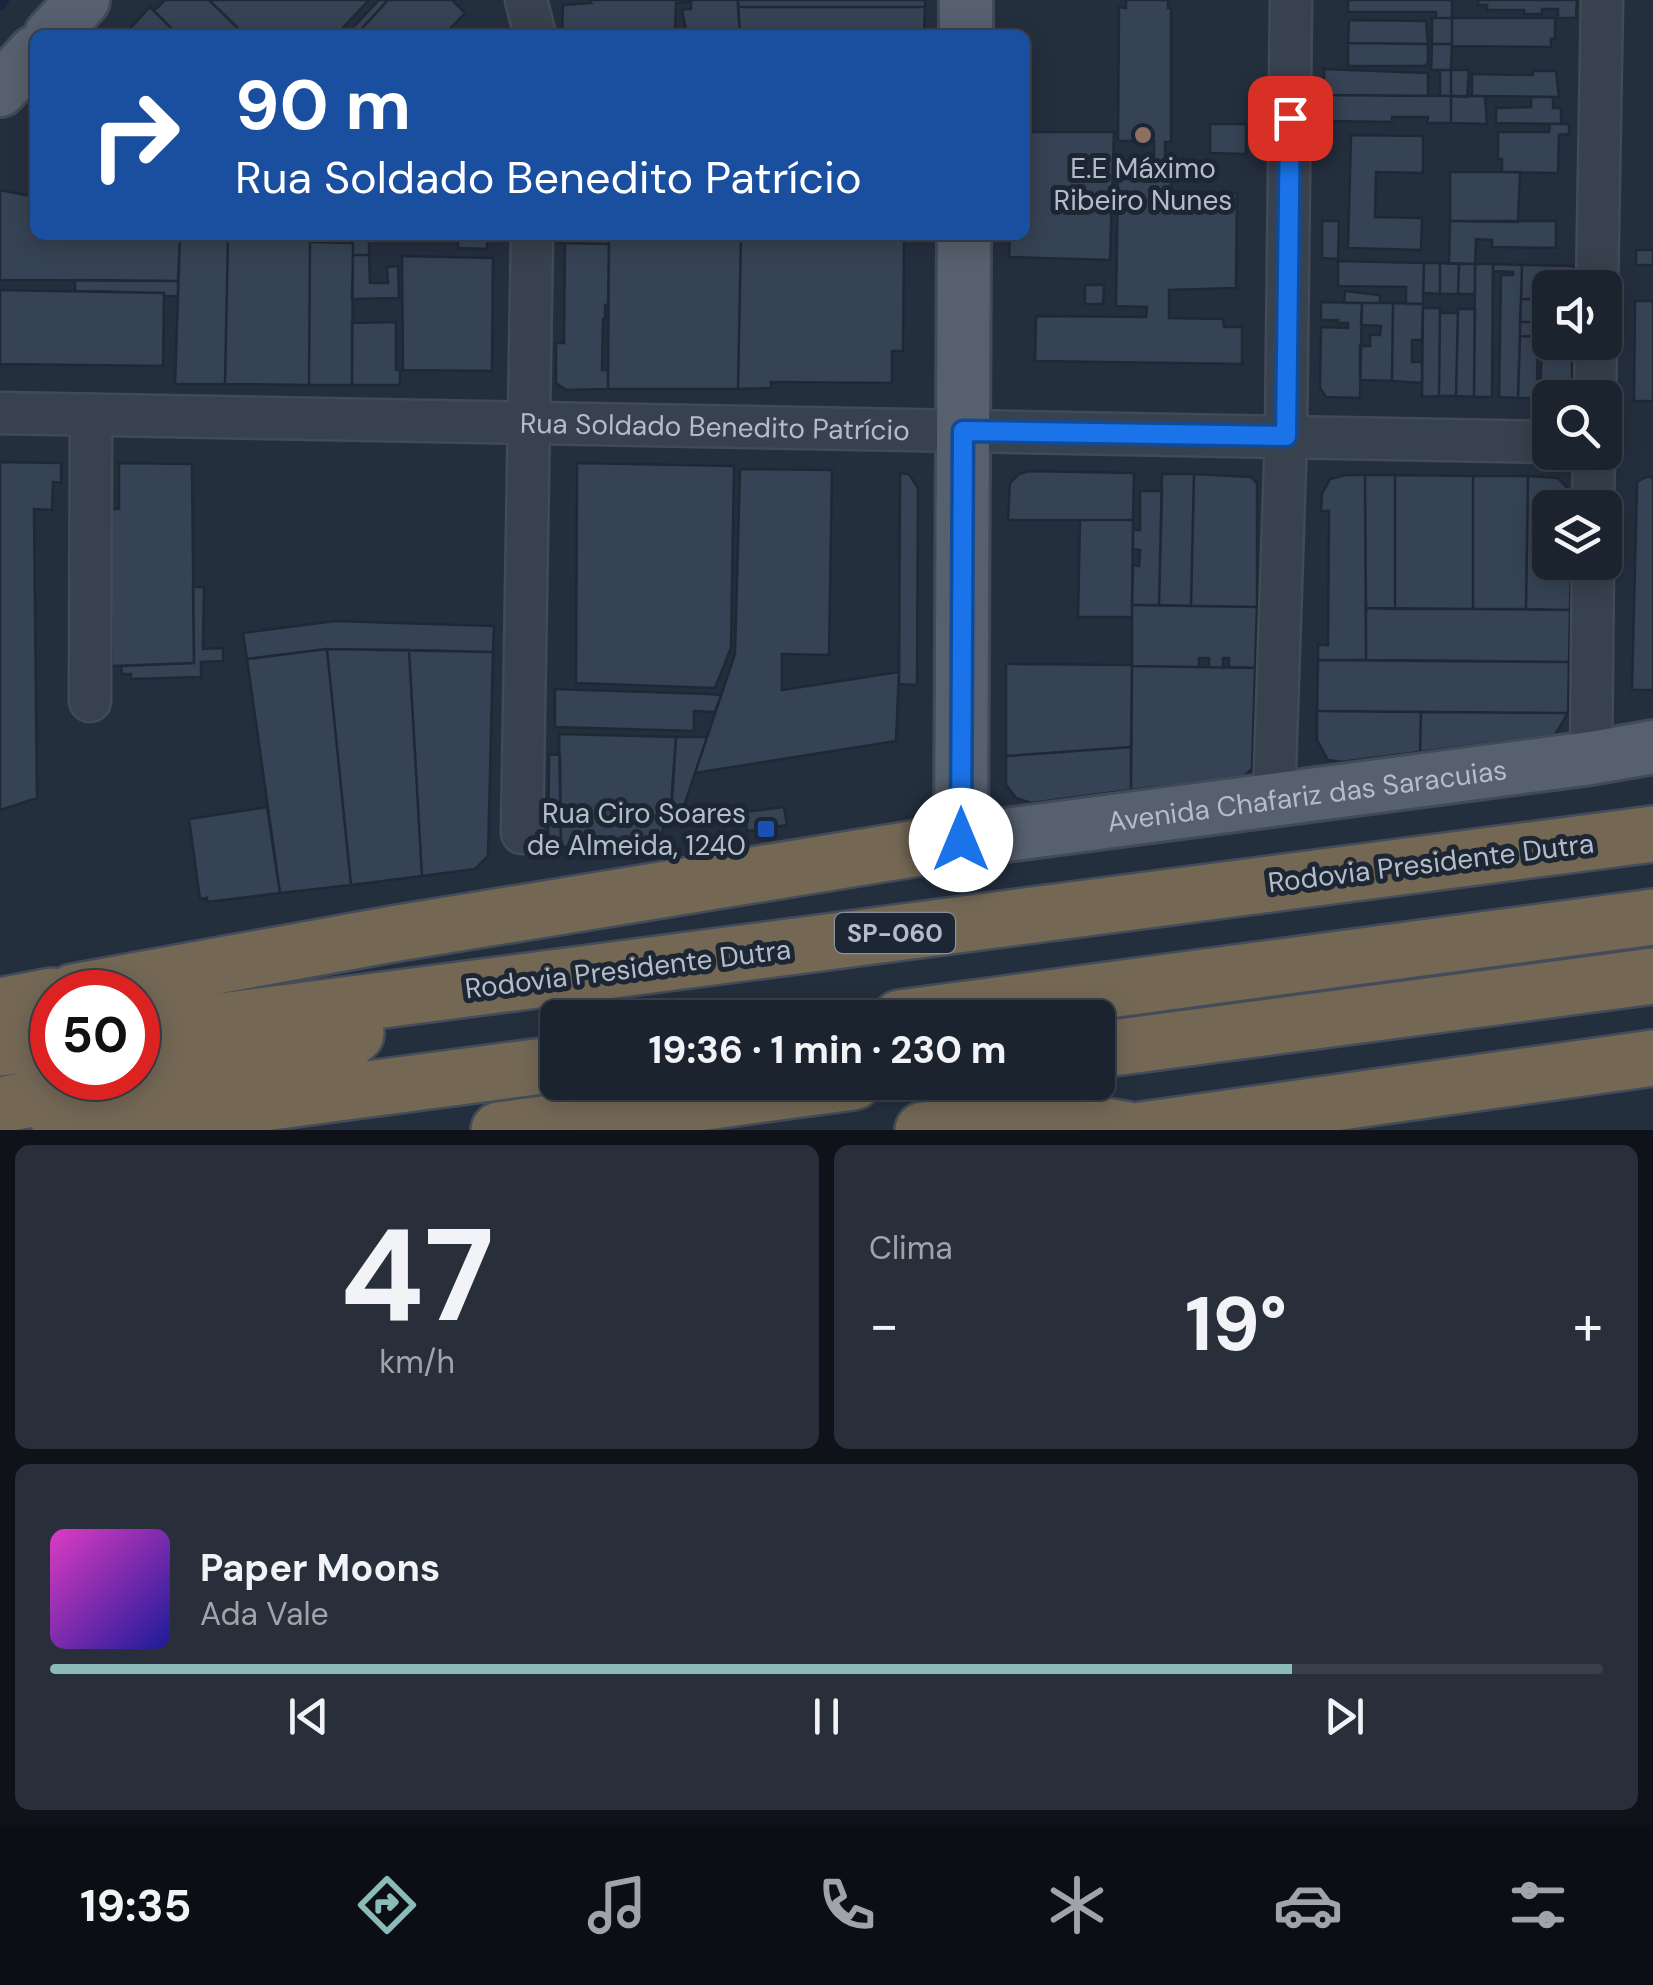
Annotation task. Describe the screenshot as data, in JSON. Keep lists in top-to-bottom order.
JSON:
{
  "streets": {
    "highway": ["Rodovia Presidente Dutra", "SP-060"],
    "main road": ["Avenida Chafariz das Saracuias"],
    "street": ["Rua Soldado Benedito Patrício"]
  },
  "places": {
    "other": ["E.E Máximo Ribeiro Nunes"],
    "transit": ["Rua Ciro Soares de Almeida, 1240"]
  },
  "page": {
    "turn": ["90 m", "Rua Soldado Benedito Patrício"],
    "limit": "50",
    "trip": "19:36 · 1 min · 230 m",
    "tile": [
      ["47", "km/h"],
      "Clima"
    ],
    "heat": ["−", "19°", "+"],
    "song": ["Paper Moons", "Ada Vale"],
    "tabs": "19:35"
  }
}
